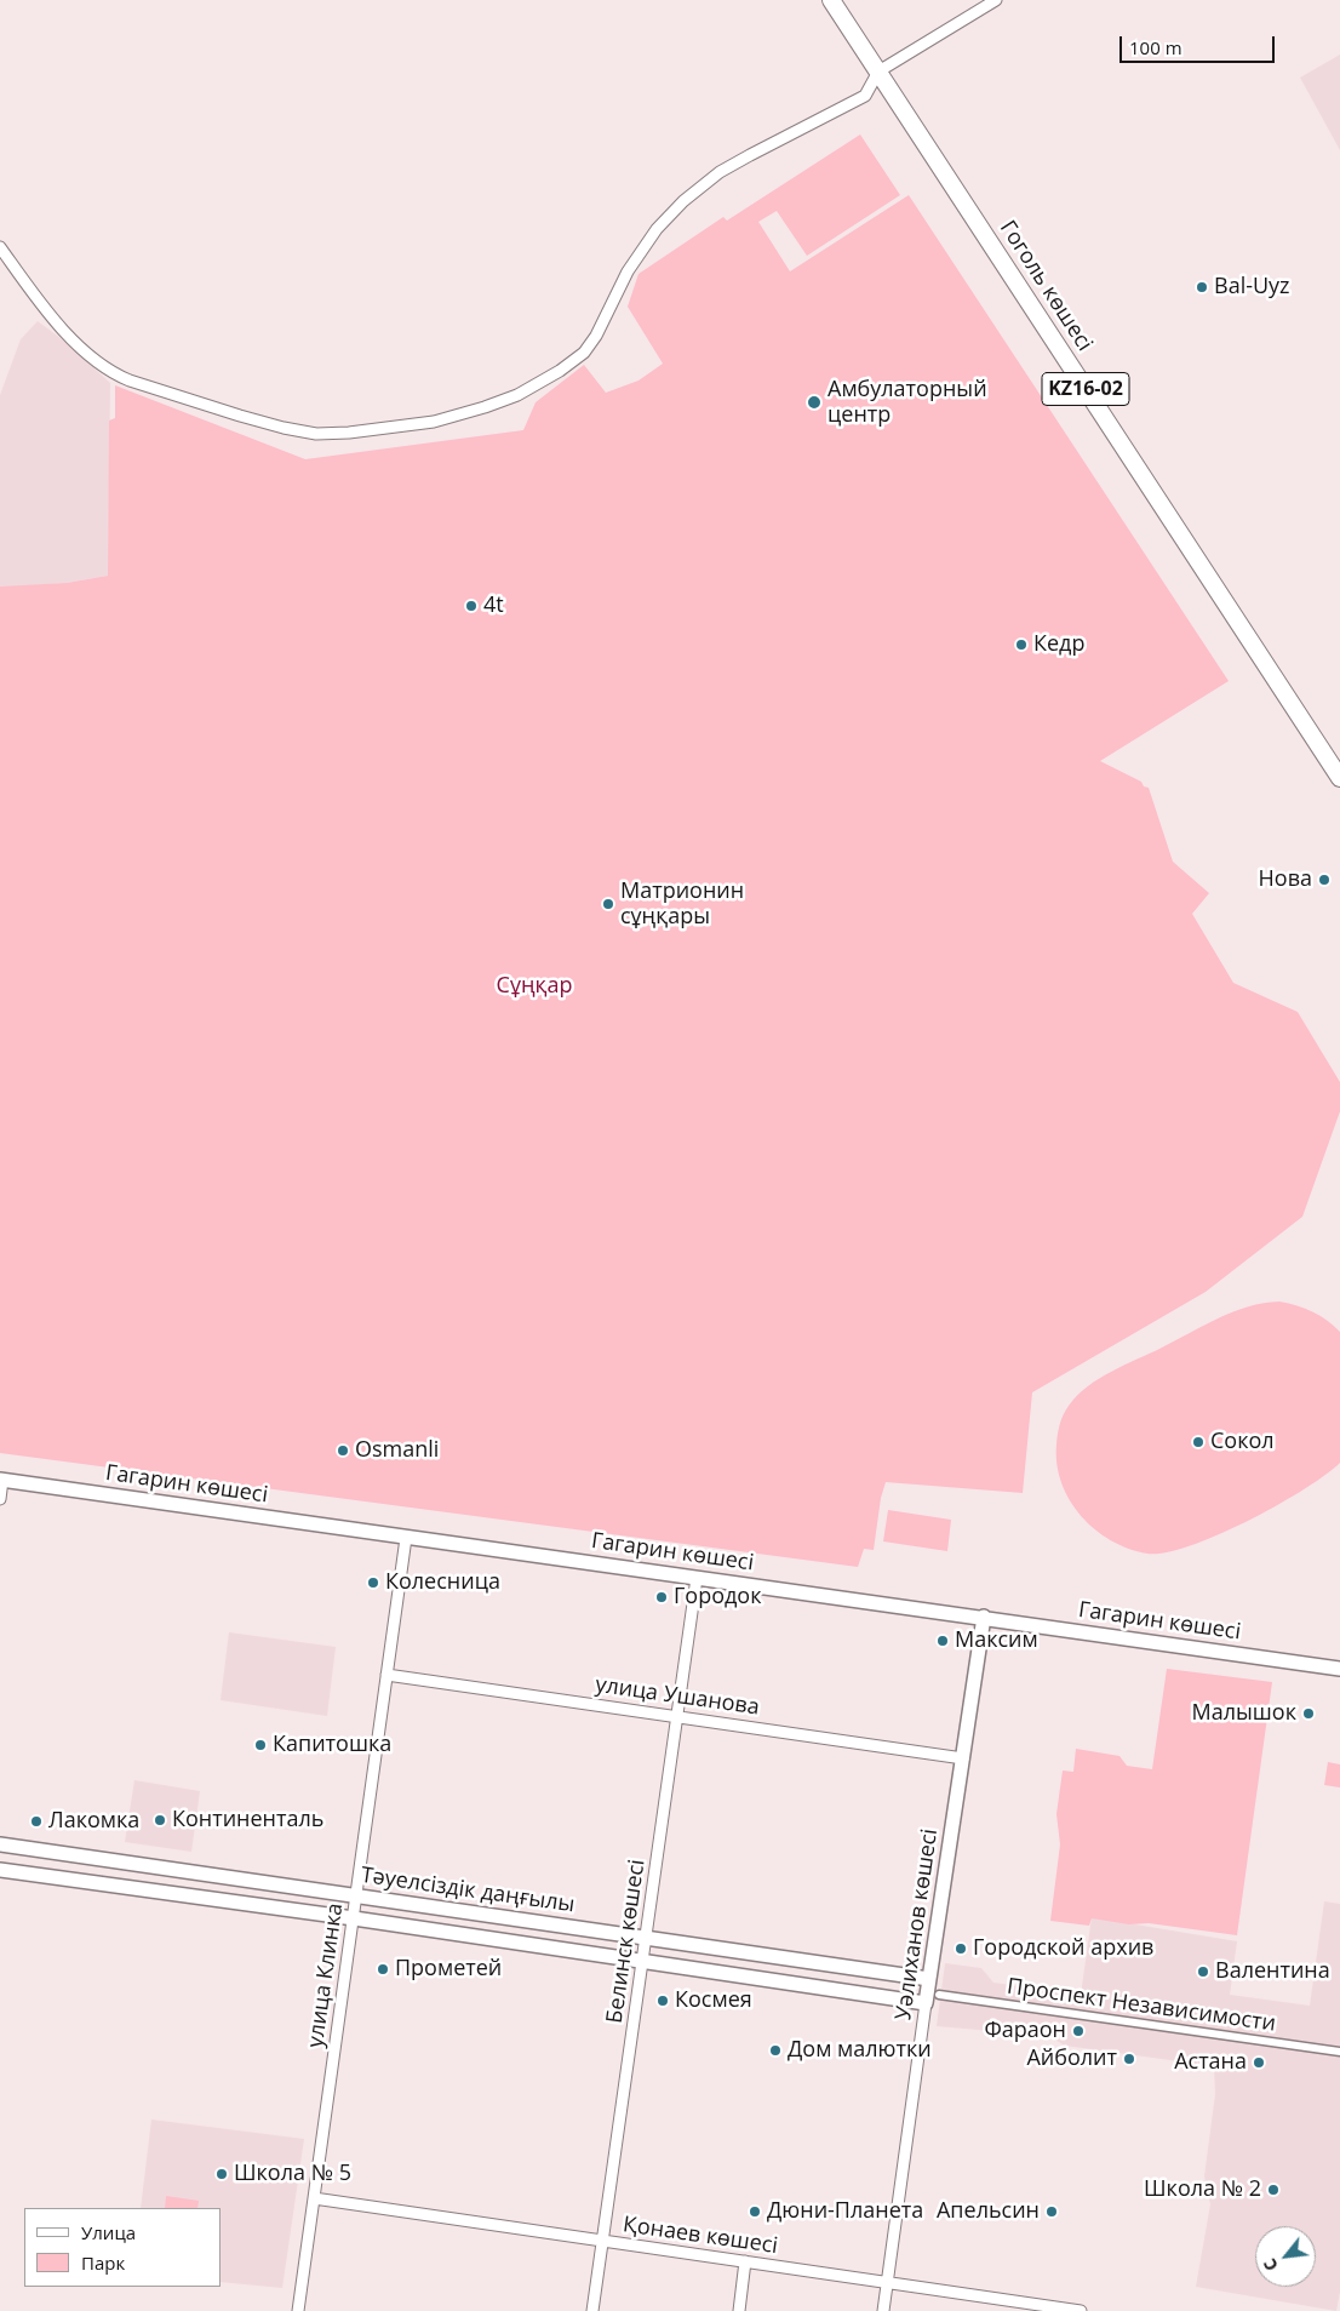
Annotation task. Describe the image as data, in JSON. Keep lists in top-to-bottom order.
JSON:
{
  "streets": {
    "main road": ["Гоголь көшесі", "KZ16-02"],
    "street": [
      "Гагарин көшесі",
      "улица Ушанова",
      "Тәуелсіздік даңғылы",
      "Уәлиханов көшесі",
      "Белинск көшесі",
      "улица Клинка",
      "Проспект Независимости",
      "Қонаев көшесі"
    ]
  },
  "crossings": [
    ["Гагарин көшесі", "Уәлиханов көшесі"],
    ["Гагарин көшесі", "Белинск көшесі"],
    ["Гагарин көшесі", "улица Клинка"],
    ["улица Ушанова", "Уәлиханов көшесі"],
    ["улица Ушанова", "Белинск көшесі"],
    ["улица Ушанова", "улица Клинка"],
    ["Тәуелсіздік даңғылы", "Уәлиханов көшесі"],
    ["Тәуелсіздік даңғылы", "Белинск көшесі"],
    ["Тәуелсіздік даңғылы", "улица Клинка"],
    ["Тәуелсіздік даңғылы", "Проспект Независимости"],
    ["Уәлиханов көшесі", "Проспект Независимости"],
    ["Уәлиханов көшесі", "Қонаев көшесі"],
    ["Белинск көшесі", "Қонаев көшесі"],
    ["улица Клинка", "Қонаев көшесі"]
  ],
  "parks": ["Сұңқар"],
  "places": [
    "Bal-Uyz",
    "Амбулаторный центр",
    "4t",
    "Кедр",
    "Нова",
    "Матрионин сұңқары",
    "Сокол",
    "Osmanli",
    "Колесница",
    "Городок",
    "Максим",
    "Малышок",
    "Капитошка",
    "Континенталь",
    "Лакомка",
    "Городской архив",
    "Прометей",
    "Валентина",
    "Космея",
    "Фараон",
    "Дом малютки",
    "Айболит",
    "Астана",
    "Школа № 5",
    "Школа № 2",
    "Дюни-Планета",
    "Апельсин"
  ],
  "legend": ["Улица", "Парк"],
  "scale_bar": "100 m",
  "north": "bottom left"
}
